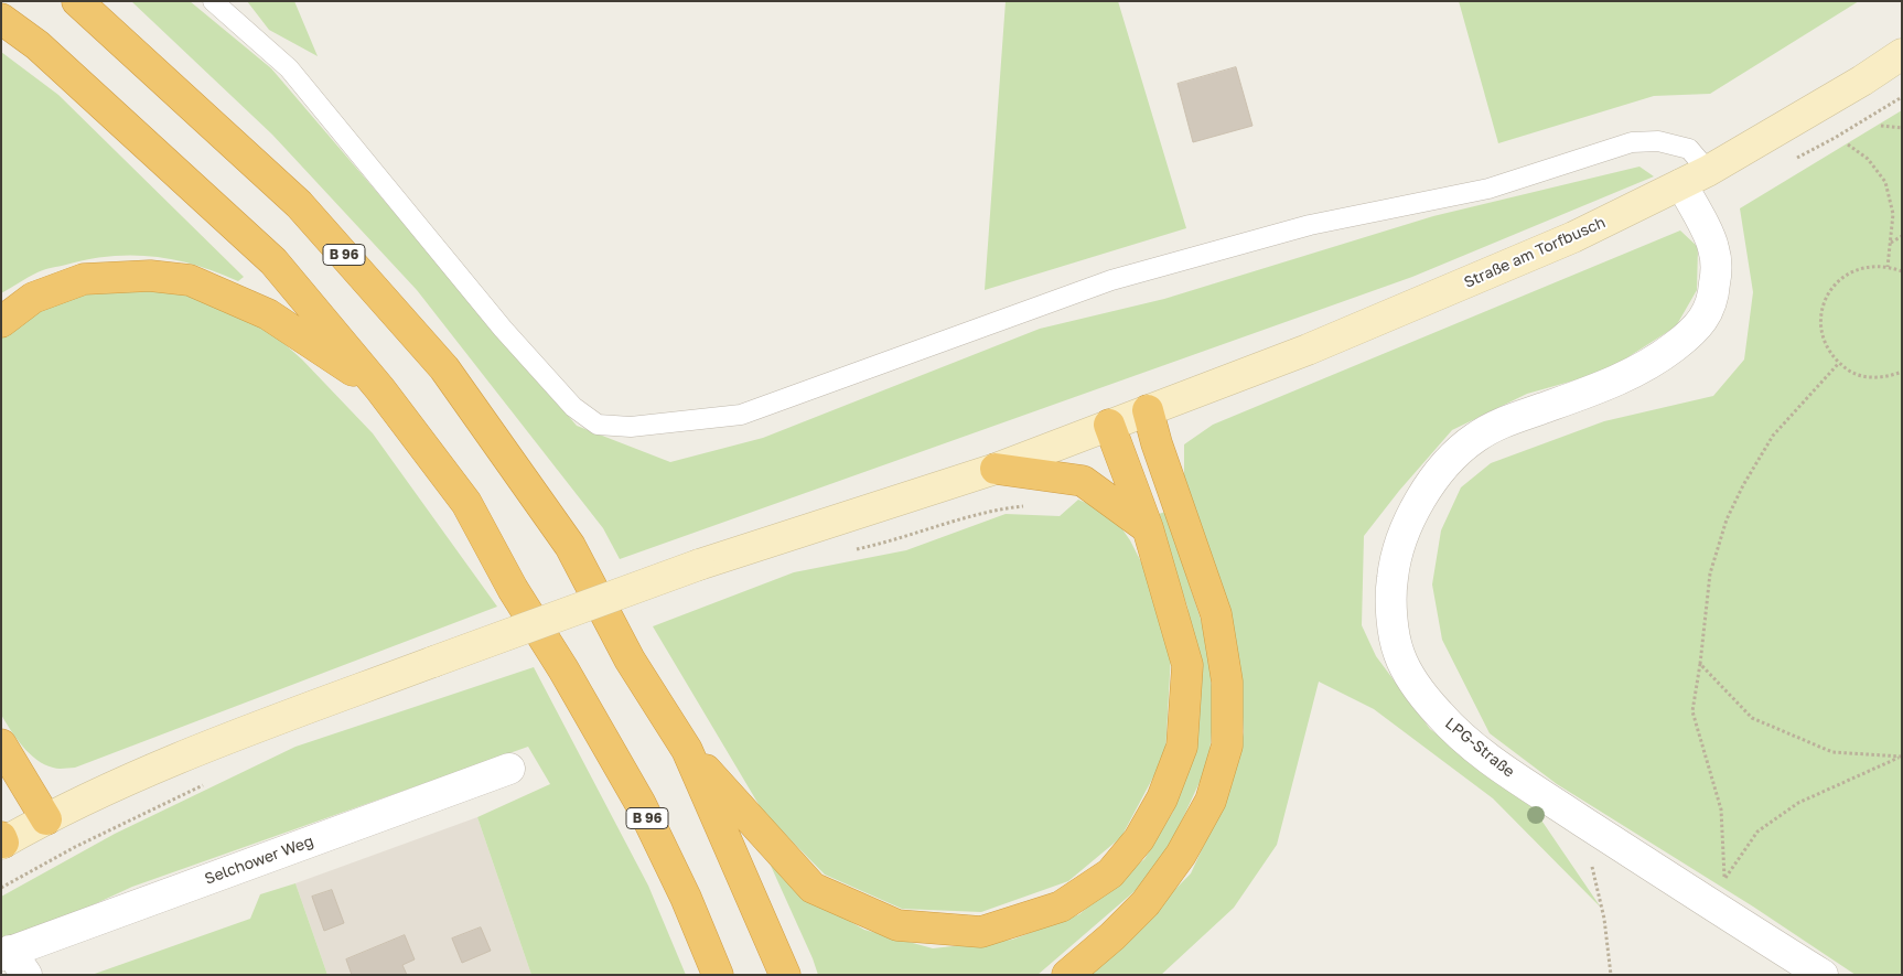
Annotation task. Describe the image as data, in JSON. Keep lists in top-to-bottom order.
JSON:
{
  "streets": {
    "highway": ["B 96"],
    "street": ["Straße am Torfbusch", "LPG-Straße", "Selchower Weg"]
  },
  "crossings": [
    ["Straße am Torfbusch", "LPG-Straße"]
  ]
}
